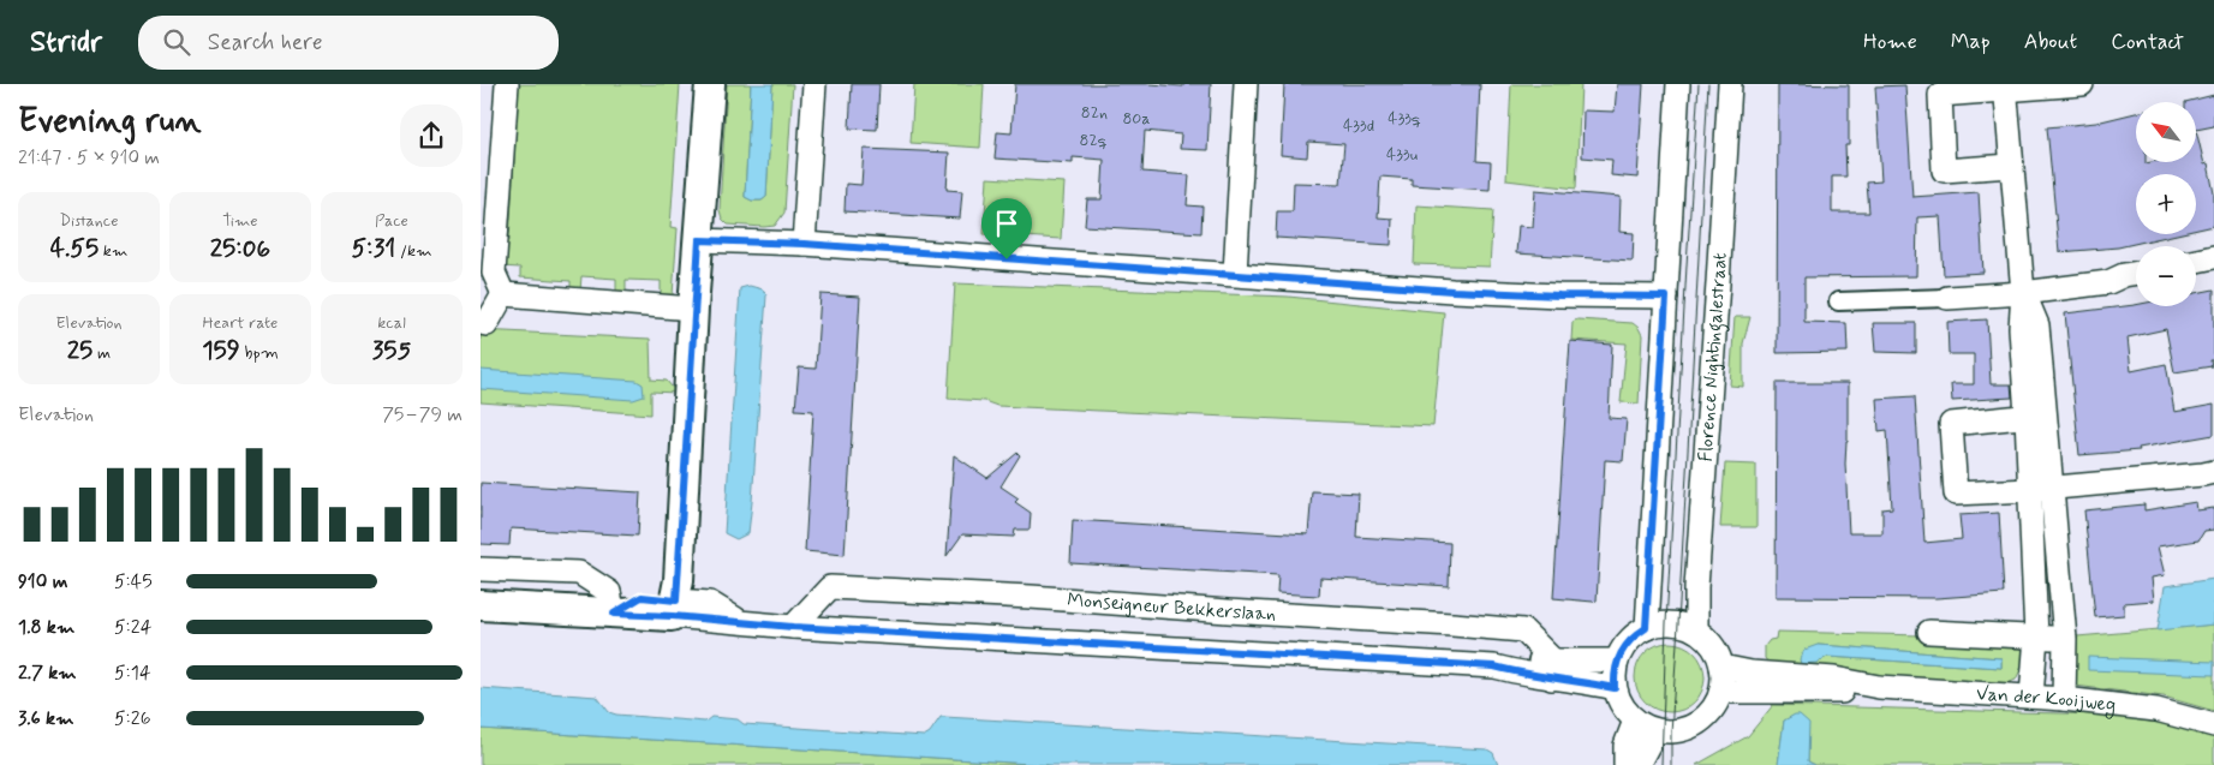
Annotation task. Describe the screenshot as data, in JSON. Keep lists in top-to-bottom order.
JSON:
{
  "streets": {
    "street": ["Florence Nightingalestraat", "Monseigneur Bekkerslaan", "Van der Kooijweg"]
  },
  "crossings": [
    ["Florence Nightingalestraat", "Monseigneur Bekkerslaan"],
    ["Florence Nightingalestraat", "Van der Kooijweg"],
    ["Monseigneur Bekkerslaan", "Van der Kooijweg"]
  ],
  "house_numbers": [
    "82n",
    "80a",
    "433q",
    "433d",
    "82q",
    "433u"
  ],
  "north": "top left",
  "page": {
    "header": "Stridr",
    "search": "Search here",
    "nav": [
      "Home",
      "Map",
      "About",
      "Contact"
    ],
    "heading": ["Evening run", "21:47 · 5 × 910 m"],
    "map_buttons": ["+", "−"],
    "stats": [
      ["Distance", "4.55 km"],
      ["Time", "25:06"],
      ["Pace", "5:31 /km"],
      ["Elevation", "25 m"],
      ["Heart rate", "159 bpm"],
      ["kcal", "355"]
    ],
    "chart": ["Elevation", "75–79 m"],
    "list": [
      {
        "name": "910 m",
        "note": "5:45"
      },
      {
        "name": "1.8 km",
        "note": "5:24"
      },
      {
        "name": "2.7 km",
        "note": "5:14"
      },
      {
        "name": "3.6 km",
        "note": "5:26"
      }
    ]
  }
}
